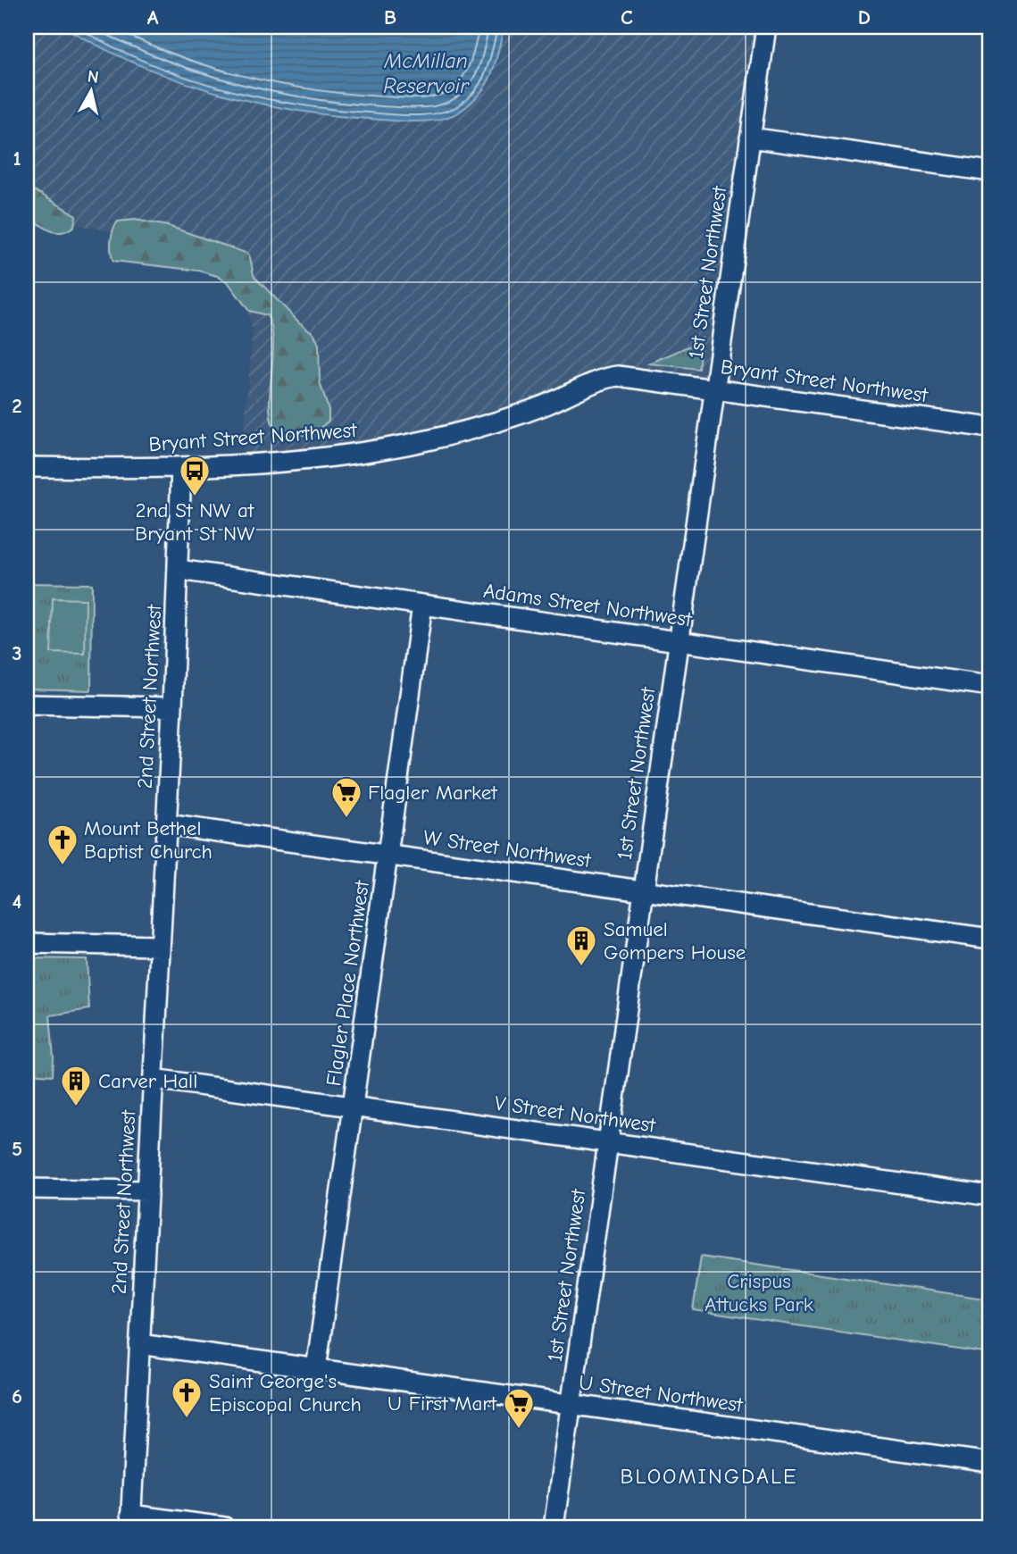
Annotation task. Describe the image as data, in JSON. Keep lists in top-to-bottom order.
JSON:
{
  "streets": {
    "street": [
      "1st Street Northwest",
      "Bryant Street Northwest",
      "Adams Street Northwest",
      "2nd Street Northwest",
      "W Street Northwest",
      "Flagler Place Northwest",
      "V Street Northwest",
      "U Street Northwest"
    ]
  },
  "crossings": [
    ["1st Street Northwest", "Bryant Street Northwest"],
    ["1st Street Northwest", "Adams Street Northwest"],
    ["1st Street Northwest", "W Street Northwest"],
    ["1st Street Northwest", "V Street Northwest"],
    ["1st Street Northwest", "U Street Northwest"],
    ["Bryant Street Northwest", "2nd Street Northwest"],
    ["Adams Street Northwest", "2nd Street Northwest"],
    ["Adams Street Northwest", "Flagler Place Northwest"],
    ["2nd Street Northwest", "W Street Northwest"],
    ["2nd Street Northwest", "V Street Northwest"],
    ["2nd Street Northwest", "U Street Northwest"],
    ["W Street Northwest", "Flagler Place Northwest"],
    ["Flagler Place Northwest", "V Street Northwest"],
    ["Flagler Place Northwest", "U Street Northwest"]
  ],
  "districts": ["BLOOMINGDALE"],
  "water": ["McMillan Reservoir"],
  "parks": ["Crispus Attucks Park"],
  "places": {
    "bus stop": ["2nd St NW at Bryant St NW"],
    "supermarket": ["Flagler Market", "U First Mart"],
    "church": ["Mount Bethel Baptist Church", "Saint George's Episcopal Church"],
    "building": ["Samuel Gompers House", "Carver Hall"]
  },
  "north": "top",
  "grid": {
    "columns": [
      "A",
      "B",
      "C",
      "D"
    ],
    "rows": [
      "1",
      "2",
      "3",
      "4",
      "5",
      "6"
    ]
  }
}
